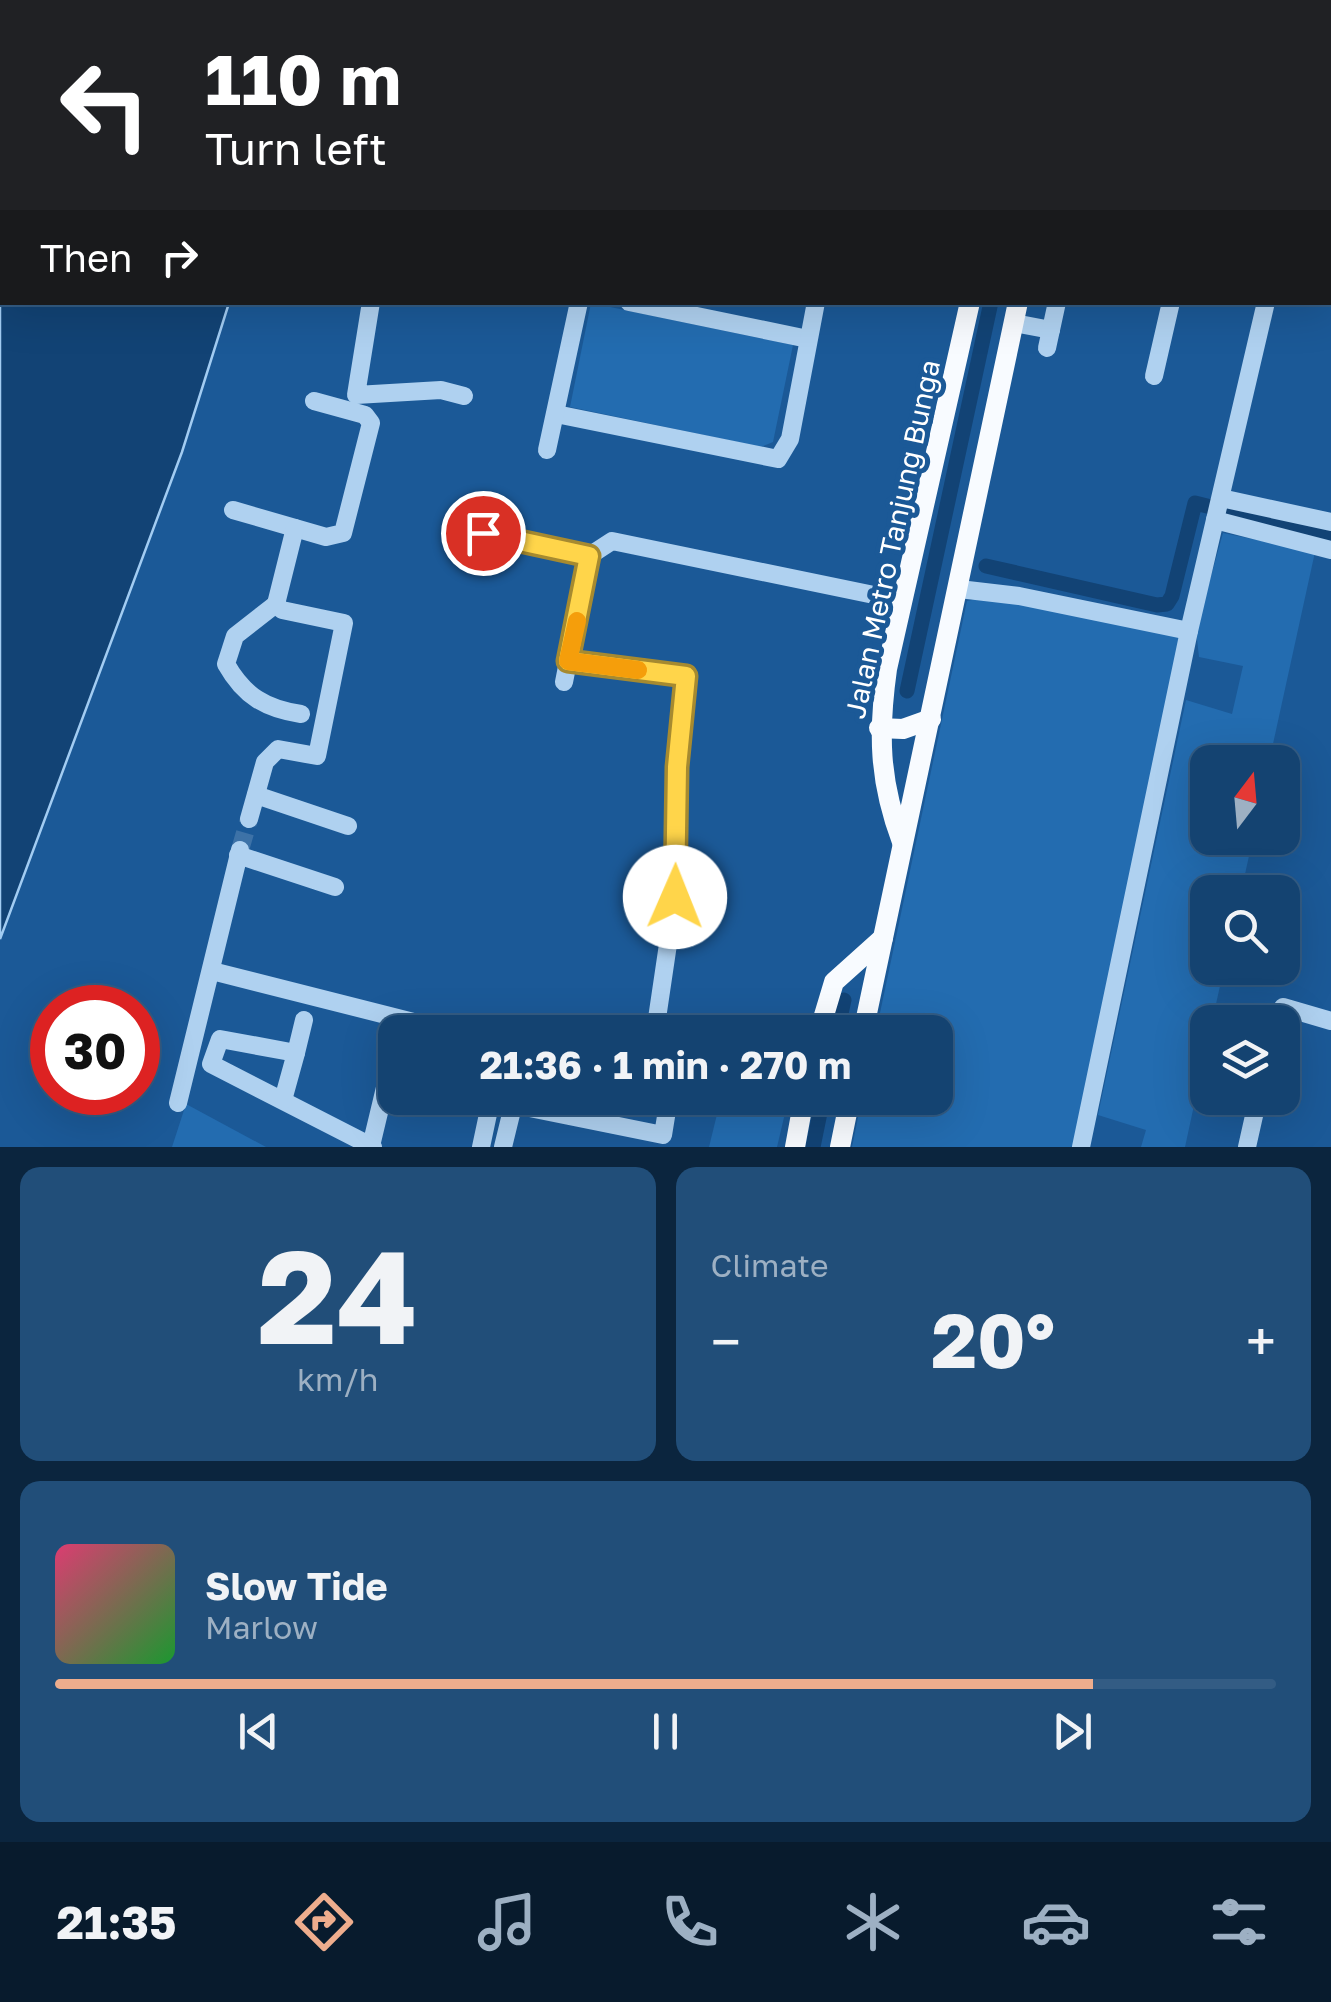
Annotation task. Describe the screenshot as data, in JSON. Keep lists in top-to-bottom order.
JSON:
{
  "streets": {
    "main road": ["Jalan Metro Tanjung Bunga"]
  },
  "north": "top",
  "page": {
    "turn": ["110 m", "Turn left"],
    "then": "Then",
    "limit": "30",
    "trip": "21:36 · 1 min · 270 m",
    "tile": [
      ["24", "km/h"],
      "Climate"
    ],
    "heat": ["−", "20°", "+"],
    "song": ["Slow Tide", "Marlow"],
    "tabs": "21:35"
  }
}
